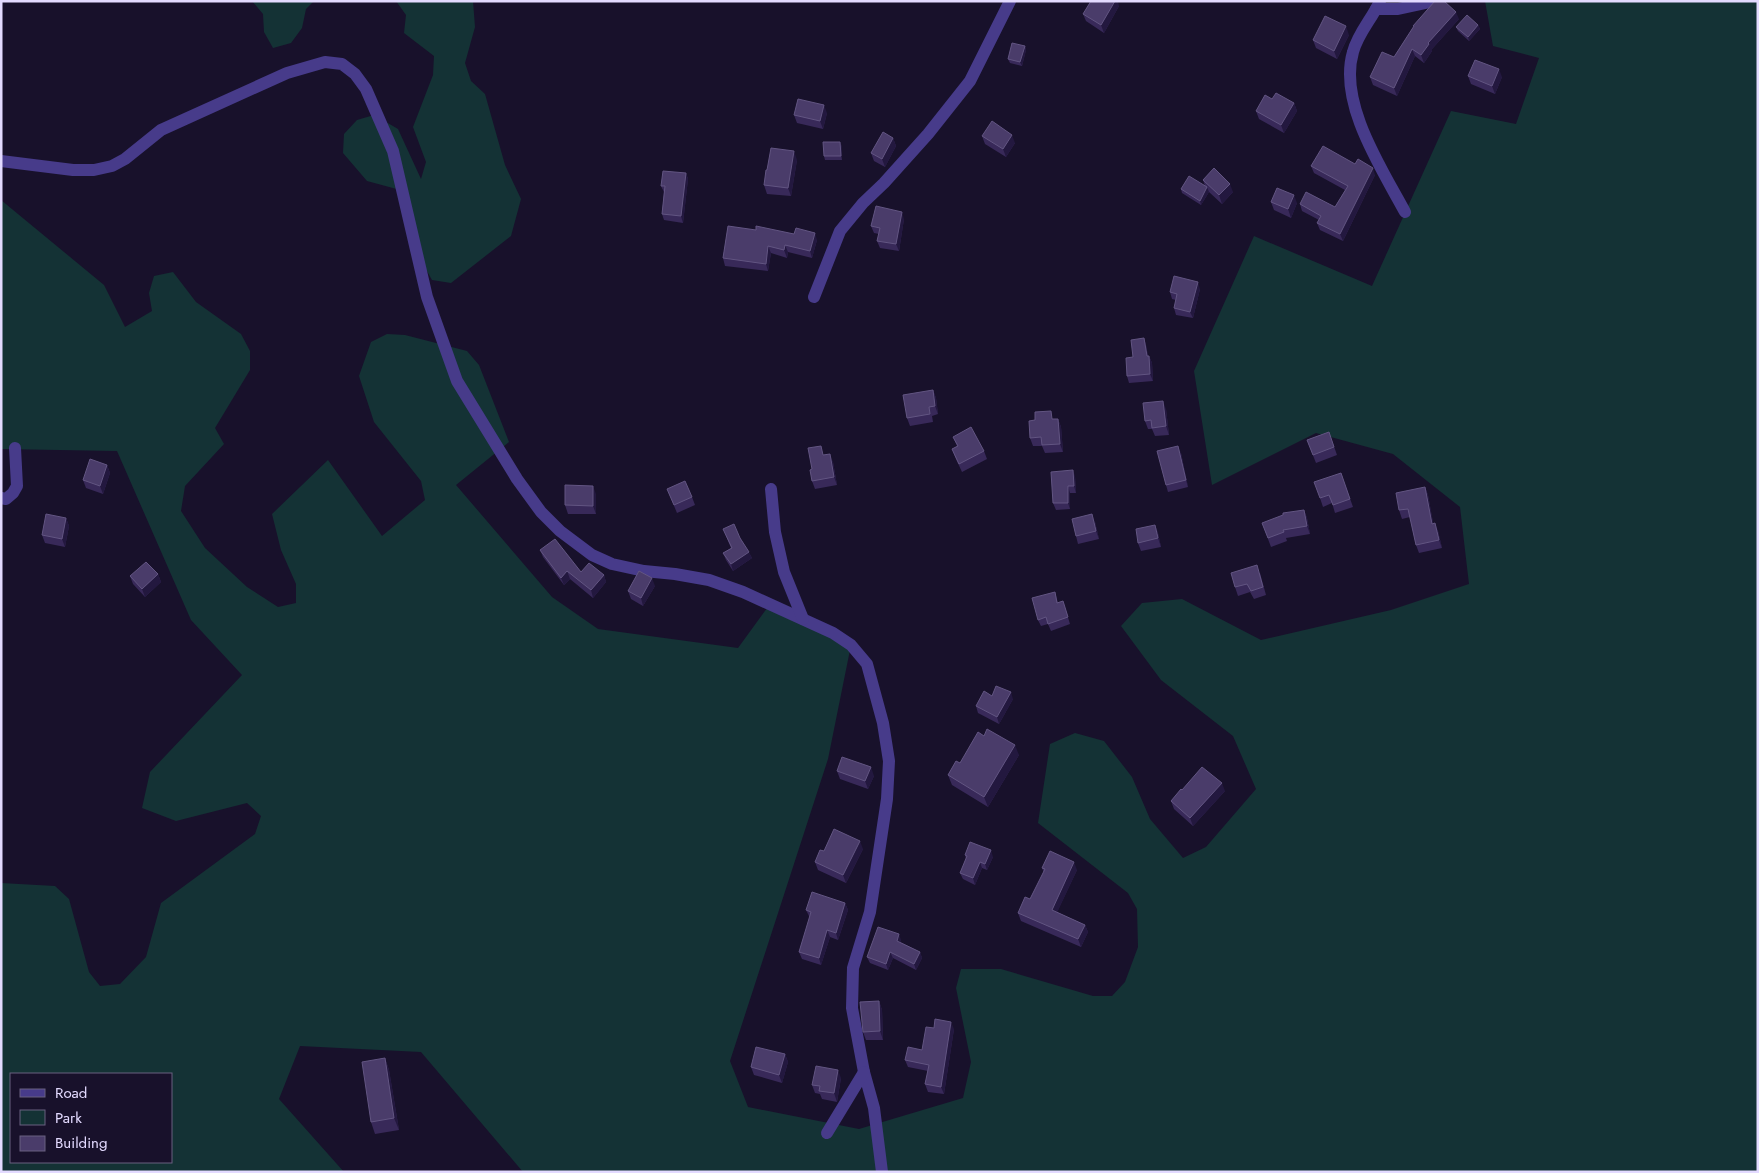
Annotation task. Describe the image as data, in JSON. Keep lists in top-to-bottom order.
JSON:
{
  "legend": ["Road", "Park", "Building"]
}
